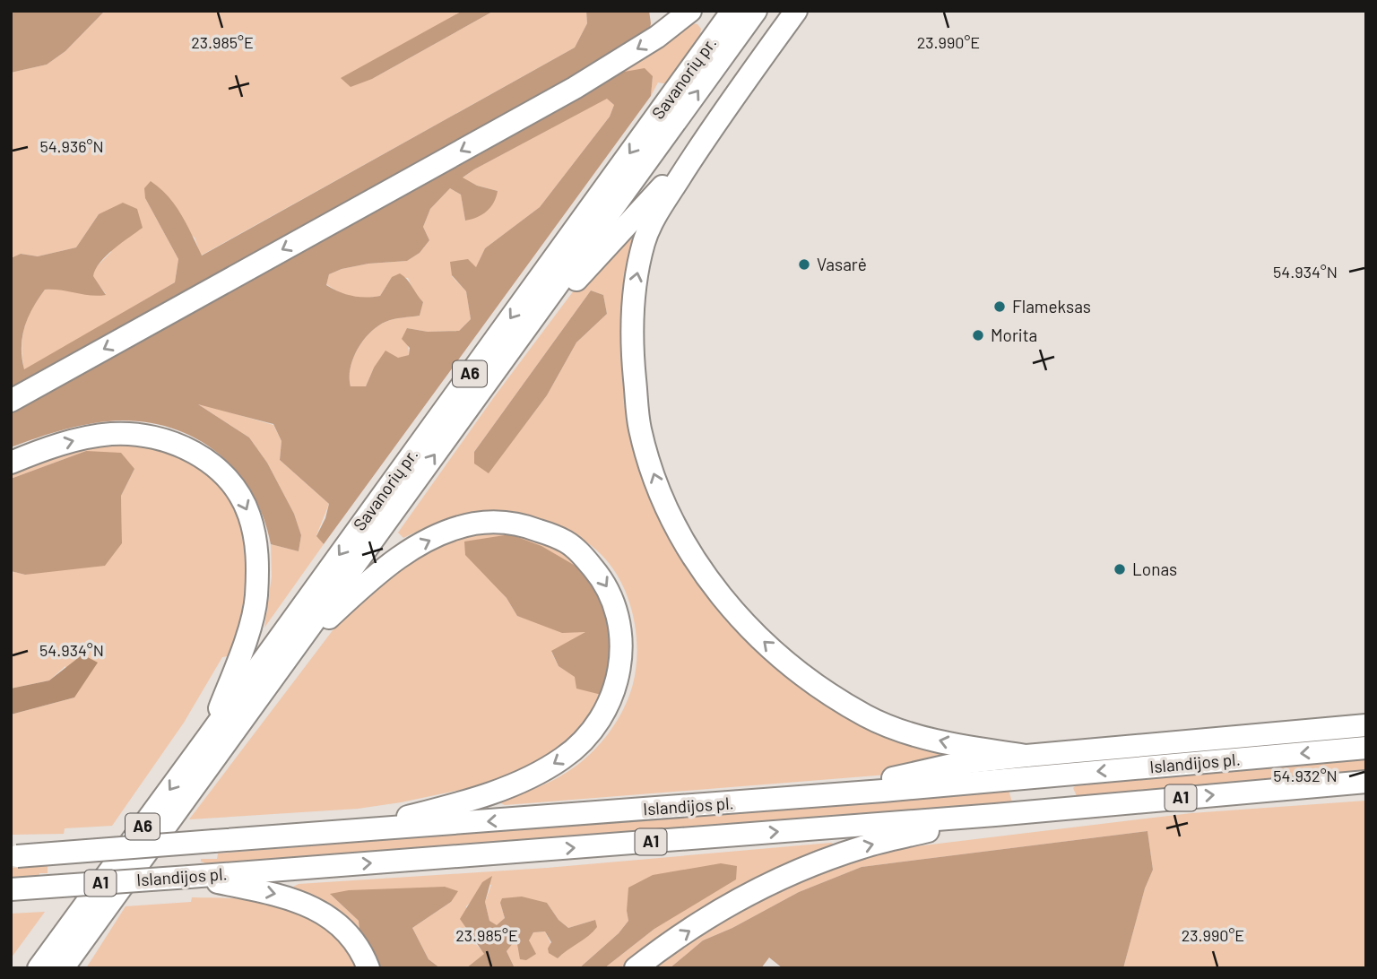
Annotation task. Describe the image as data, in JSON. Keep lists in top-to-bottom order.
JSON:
{
  "streets": {
    "highway": [
      "Savanorių pr.",
      "A6",
      "Islandijos pl.",
      "A1"
    ]
  },
  "places": [
    "Vasarė",
    "Flameksas",
    "Morita",
    "Lonas"
  ],
  "coordinates": [
    "23.985°E",
    "23.990°E",
    "54.936°N",
    "54.934°N",
    "54.932°N"
  ]
}
